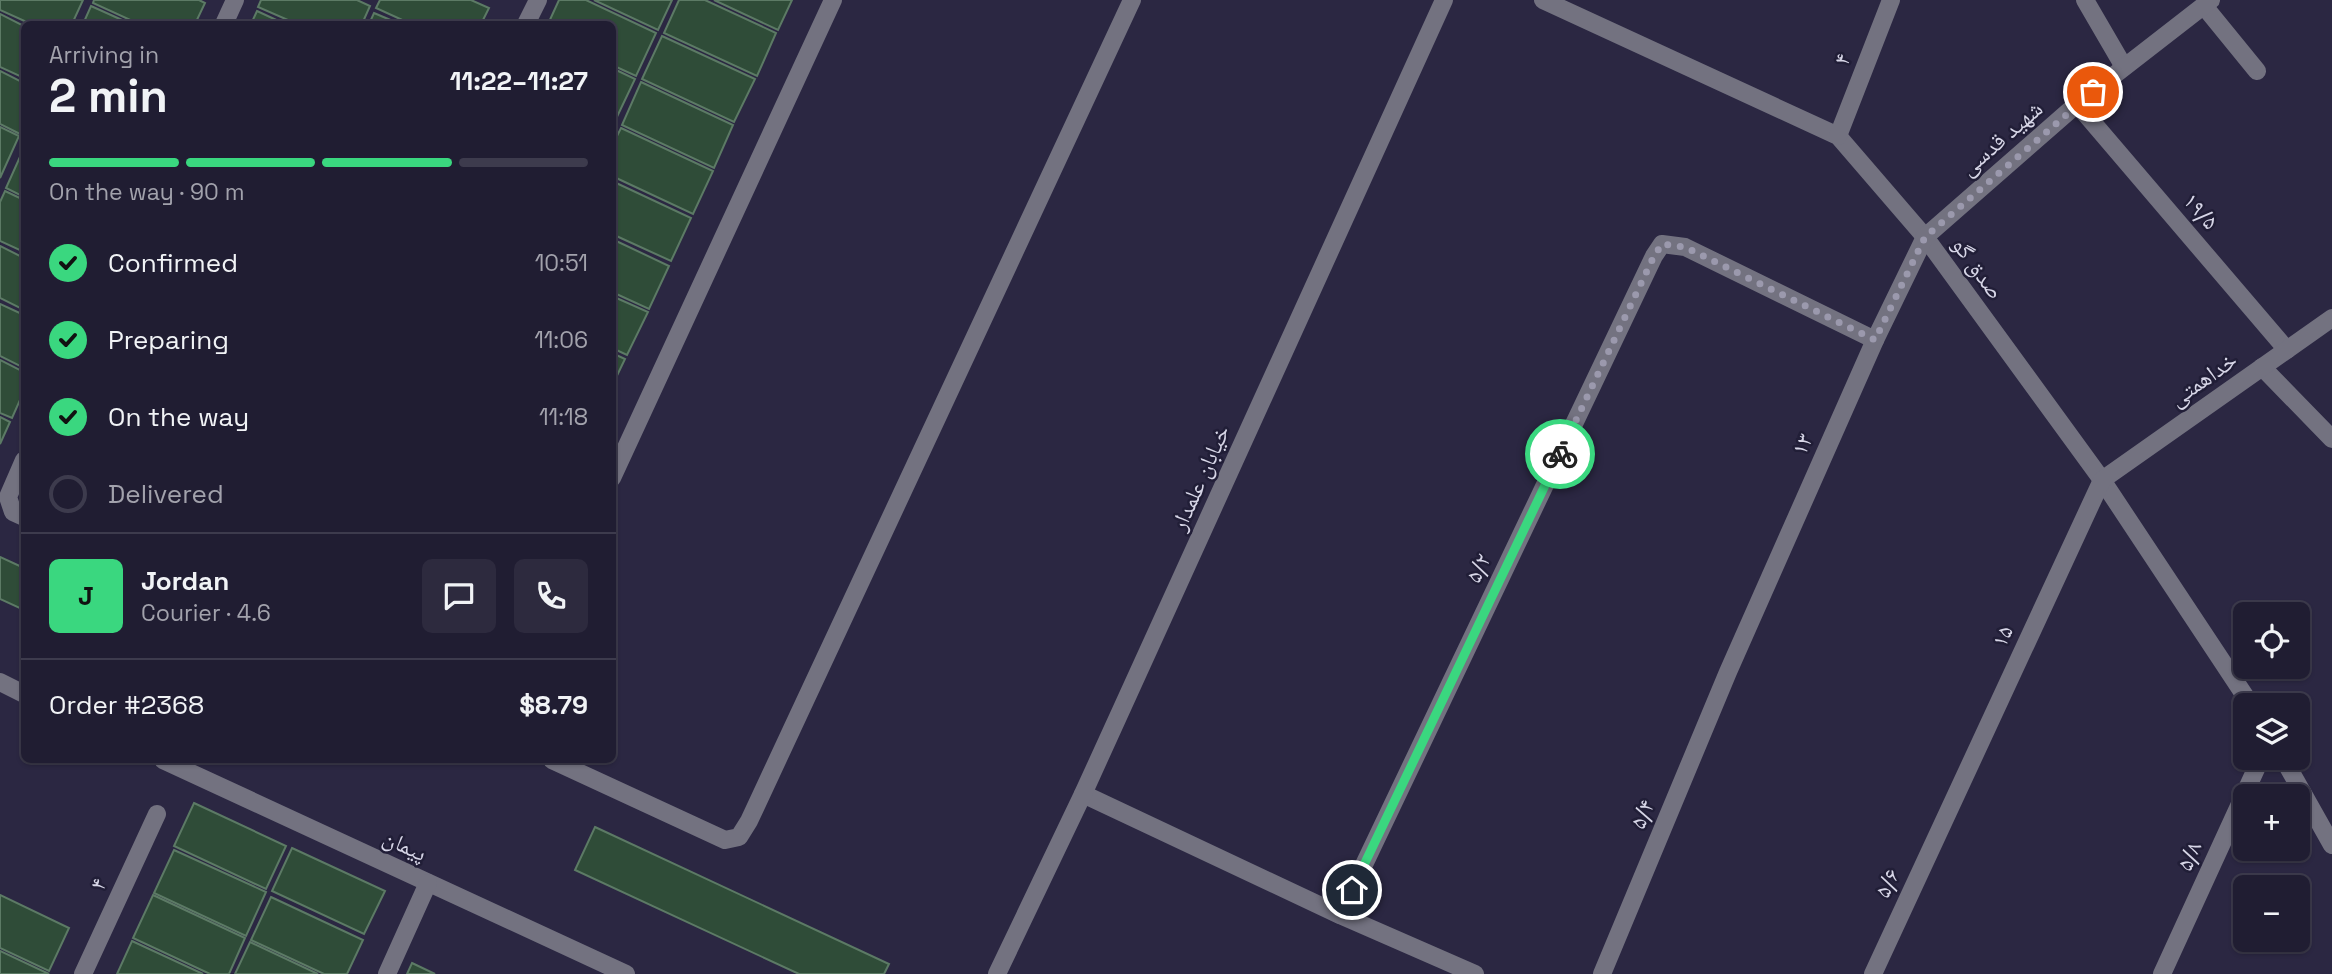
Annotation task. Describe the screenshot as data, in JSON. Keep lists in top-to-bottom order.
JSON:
{
  "streets": {
    "street": [
      "۴",
      "شهید قدسی",
      "۱۹/۵",
      "صدق گو",
      "خداهمتی",
      "۱۳",
      "خیابان علمدار",
      "۵/۲",
      "۱۵",
      "۵/۴",
      "پیمان",
      "۵/۸",
      "۵/۶"
    ]
  },
  "crossings": [
    ["۴", "صدق گو"],
    ["شهید قدسی", "۱۹/۵"],
    ["شهید قدسی", "صدق گو"],
    ["شهید قدسی", "۱۳"],
    ["۱۹/۵", "خداهمتی"],
    ["صدق گو", "خداهمتی"],
    ["صدق گو", "۱۳"],
    ["صدق گو", "۱۵"],
    ["خداهمتی", "۱۵"],
    ["۱۳", "۵/۲"],
    ["۱۳", "۵/۴"],
    ["۱۵", "۵/۶"]
  ],
  "page": {
    "heading": ["2 min", "Arriving in", "11:22–11:27"],
    "panel": [
      "Jordan",
      "Courier · 4.6",
      "Order #2368",
      "$8.79"
    ],
    "bar": "On the way · 90 m",
    "list": [
      ["Confirmed", "10:51"],
      ["Preparing", "11:06"],
      ["On the way", "11:18"],
      "Delivered"
    ],
    "round": "J",
    "map_buttons": ["+", "−"]
  }
}
